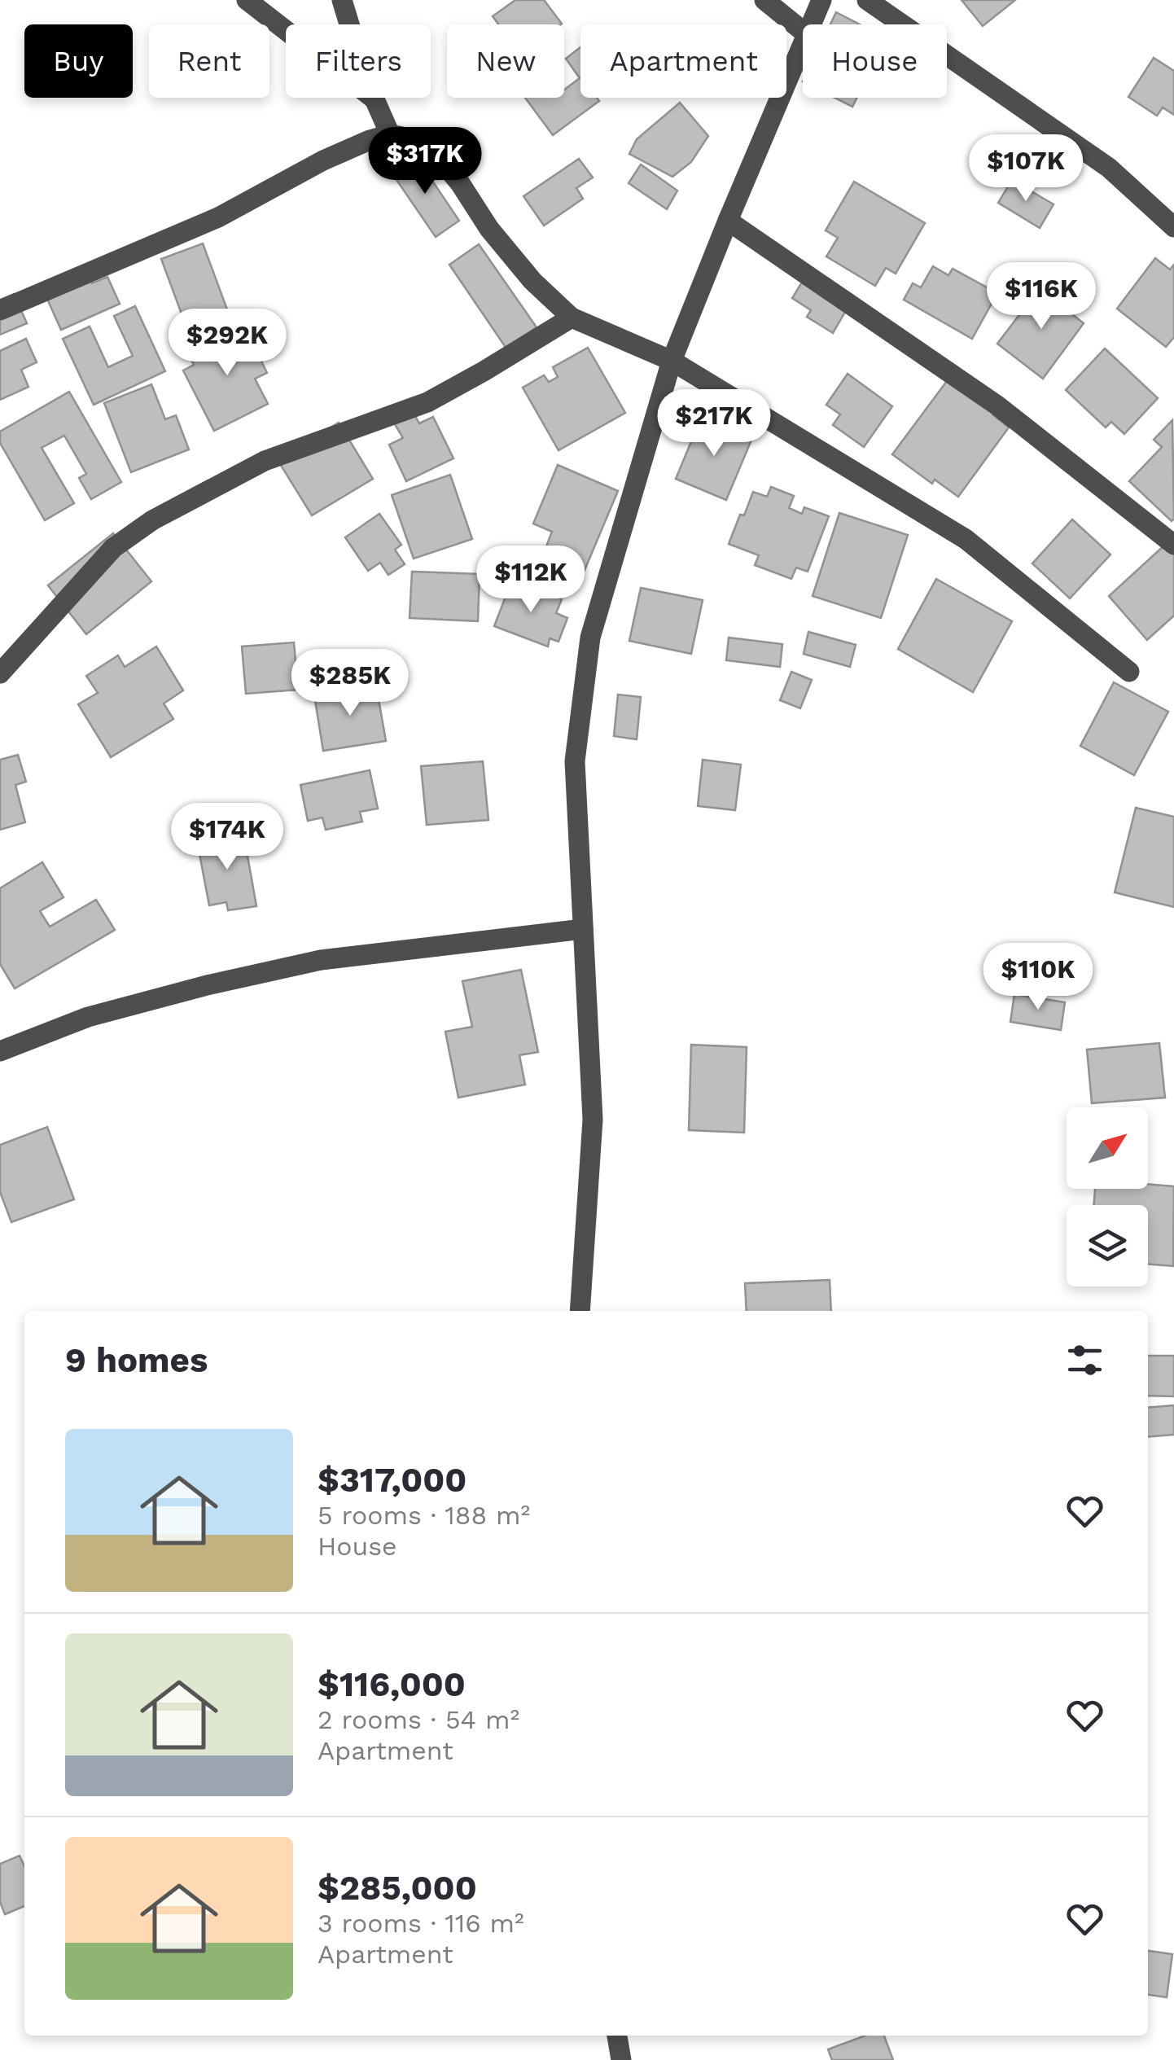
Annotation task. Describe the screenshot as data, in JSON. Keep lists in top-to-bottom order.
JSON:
{
  "north": "top right",
  "page": {
    "chip": [
      "Buy",
      "Rent",
      "Filters",
      "New",
      "Apartment",
      "House"
    ],
    "price": [
      "$317K",
      "$107K",
      "$116K",
      "$292K",
      "$217K",
      "$112K",
      "$285K",
      "$174K",
      "$110K"
    ],
    "heading": "9 homes",
    "list": [
      {
        "name": "$317,000",
        "note": "5 rooms · 188 m² · House"
      },
      {
        "name": "$116,000",
        "note": "2 rooms · 54 m² · Apartment"
      },
      {
        "name": "$285,000",
        "note": "3 rooms · 116 m² · Apartment"
      }
    ]
  }
}
